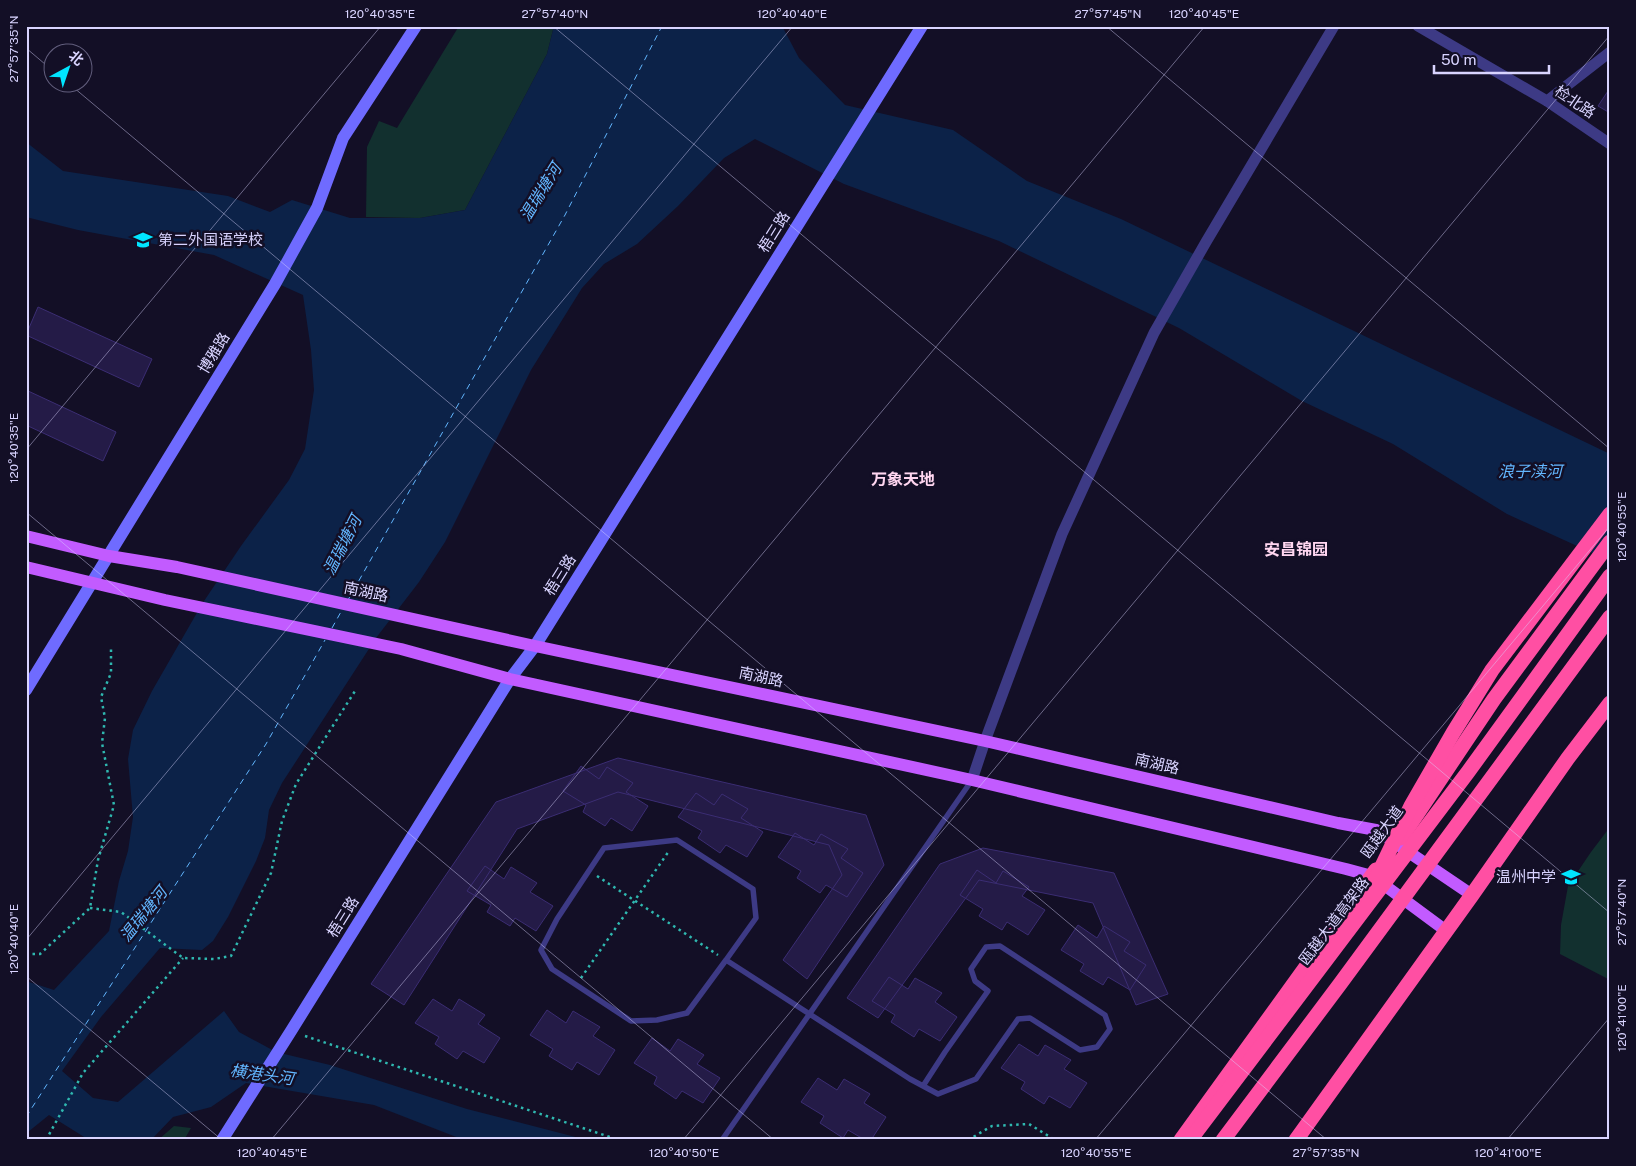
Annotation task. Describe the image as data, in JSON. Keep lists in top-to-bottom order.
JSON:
{
  "streets": {
    "highway": ["瓯越大道", "瓯越大道高架路"],
    "main road": ["南湖路"],
    "street": ["检北路", "梧三路", "博雅路"]
  },
  "crossings": [
    ["梧三路", "南湖路"],
    ["博雅路", "南湖路"],
    ["南湖路", "瓯越大道"]
  ],
  "districts": ["万象天地", "安昌锦园"],
  "water": ["温瑞塘河", "浪子渎河", "横港头河"],
  "places": {
    "school or university": ["第二外国语学校", "温州中学"]
  },
  "scale_bar": "50 m",
  "north": "top right",
  "coordinates": [
    "120°40'35\"E",
    "27°57'40\"N",
    "120°40'40\"E",
    "27°57'45\"N",
    "120°40'45\"E",
    "27°57'35\"N",
    "120°40'55\"E",
    "120°41'00\"E",
    "120°40'50\"E"
  ]
}
